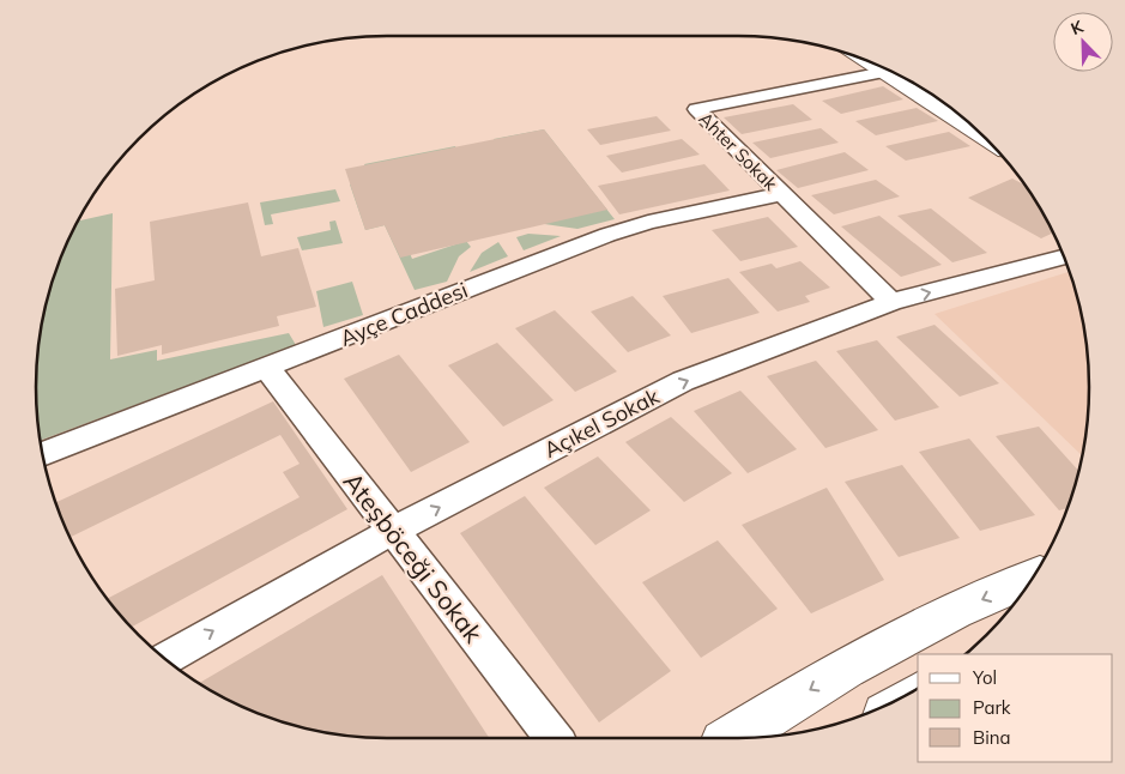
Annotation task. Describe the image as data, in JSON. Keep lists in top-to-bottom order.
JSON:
{
  "streets": {
    "street": [
      "Ahter Sokak",
      "Ayçe Caddesi",
      "Açıkel Sokak",
      "Ateşböceği Sokak"
    ]
  },
  "crossings": [
    ["Ahter Sokak", "Ayçe Caddesi"],
    ["Ahter Sokak", "Açıkel Sokak"],
    ["Ayçe Caddesi", "Ateşböceği Sokak"],
    ["Açıkel Sokak", "Ateşböceği Sokak"]
  ],
  "one_way": ["Açıkel Sokak"],
  "legend": ["Yol", "Park", "Bina"],
  "north": "top left"
}
